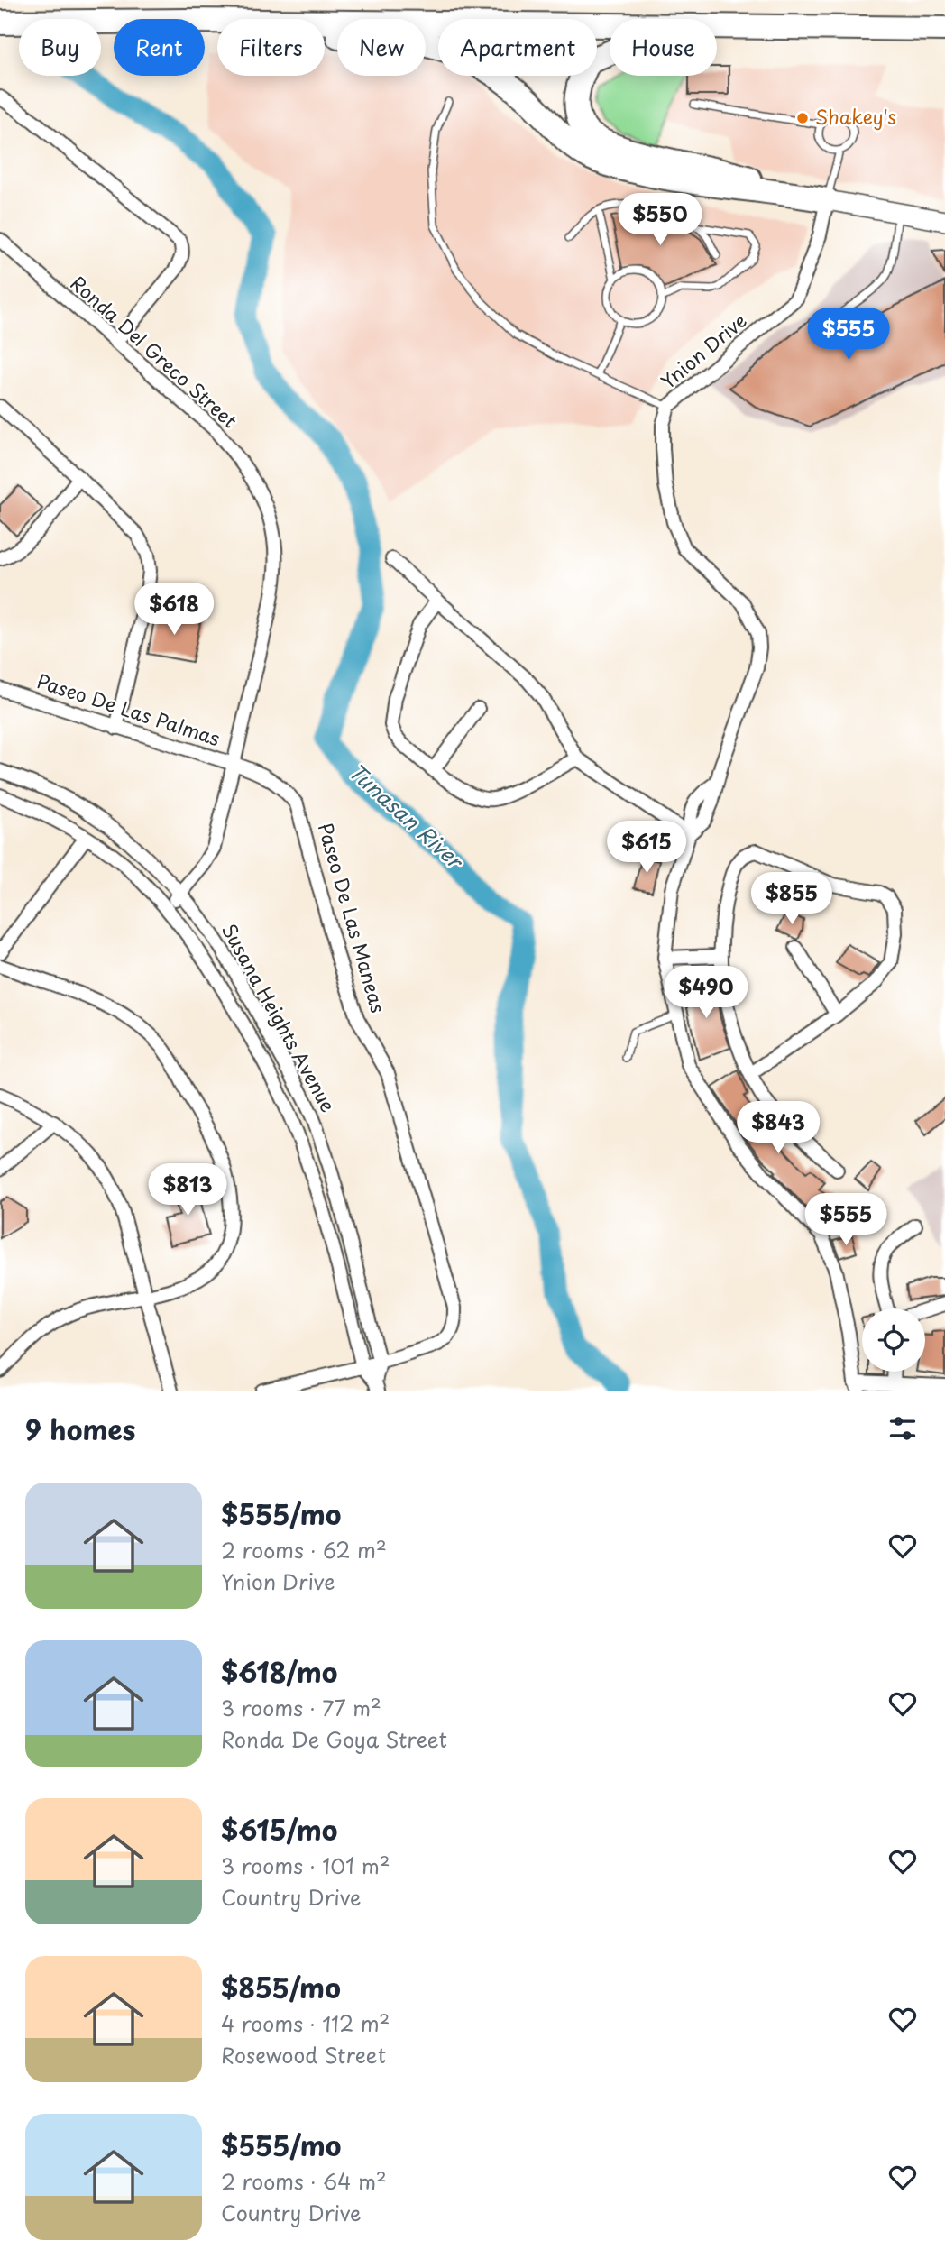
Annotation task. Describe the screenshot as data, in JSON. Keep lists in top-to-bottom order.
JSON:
{
  "streets": {
    "street": [
      "Ynion Drive",
      "Ronda Del Greco Street",
      "Paseo De Las Palmas",
      "Paseo De Las Maneas",
      "Susana Heights Avenue"
    ]
  },
  "crossings": [
    ["Ronda Del Greco Street", "Paseo De Las Palmas"],
    ["Ronda Del Greco Street", "Paseo De Las Maneas"],
    ["Paseo De Las Palmas", "Paseo De Las Maneas"],
    ["Paseo De Las Palmas", "Susana Heights Avenue"],
    ["Paseo De Las Maneas", "Susana Heights Avenue"]
  ],
  "water": ["Tunasan River"],
  "places": ["Shakey's"],
  "page": {
    "chip": [
      "Buy",
      "Rent",
      "Filters",
      "New",
      "Apartment",
      "House"
    ],
    "price": [
      "$550",
      "$555",
      "$618",
      "$615",
      "$855",
      "$490",
      "$843",
      "$813",
      "$555"
    ],
    "heading": "9 homes",
    "list": [
      {
        "name": "$555/mo",
        "note": "2 rooms · 62 m² · Ynion Drive"
      },
      {
        "name": "$618/mo",
        "note": "3 rooms · 77 m² · Ronda De Goya Street"
      },
      {
        "name": "$615/mo",
        "note": "3 rooms · 101 m² · Country Drive"
      },
      {
        "name": "$855/mo",
        "note": "4 rooms · 112 m² · Rosewood Street"
      },
      {
        "name": "$555/mo",
        "note": "2 rooms · 64 m² · Country Drive"
      }
    ]
  }
}
